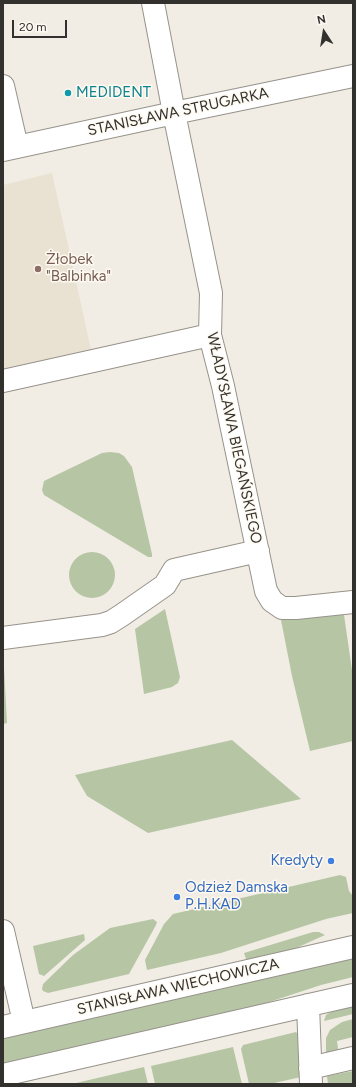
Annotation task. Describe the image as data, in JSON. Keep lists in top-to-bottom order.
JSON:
{
  "streets": {
    "street": ["STANISŁAWA STRUGARKA", "WŁADYSŁAWA BIEGAŃSKIEGO", "STANISŁAWA WIECHOWICZA"]
  },
  "crossings": [
    ["STANISŁAWA STRUGARKA", "WŁADYSŁAWA BIEGAŃSKIEGO"]
  ],
  "places": [
    "MEDIDENT",
    "Żłobek \"Balbinka\"",
    "Kredyty",
    "Odzież Damska P.H.KAD"
  ],
  "scale_bar": "20 m",
  "north": "top"
}
